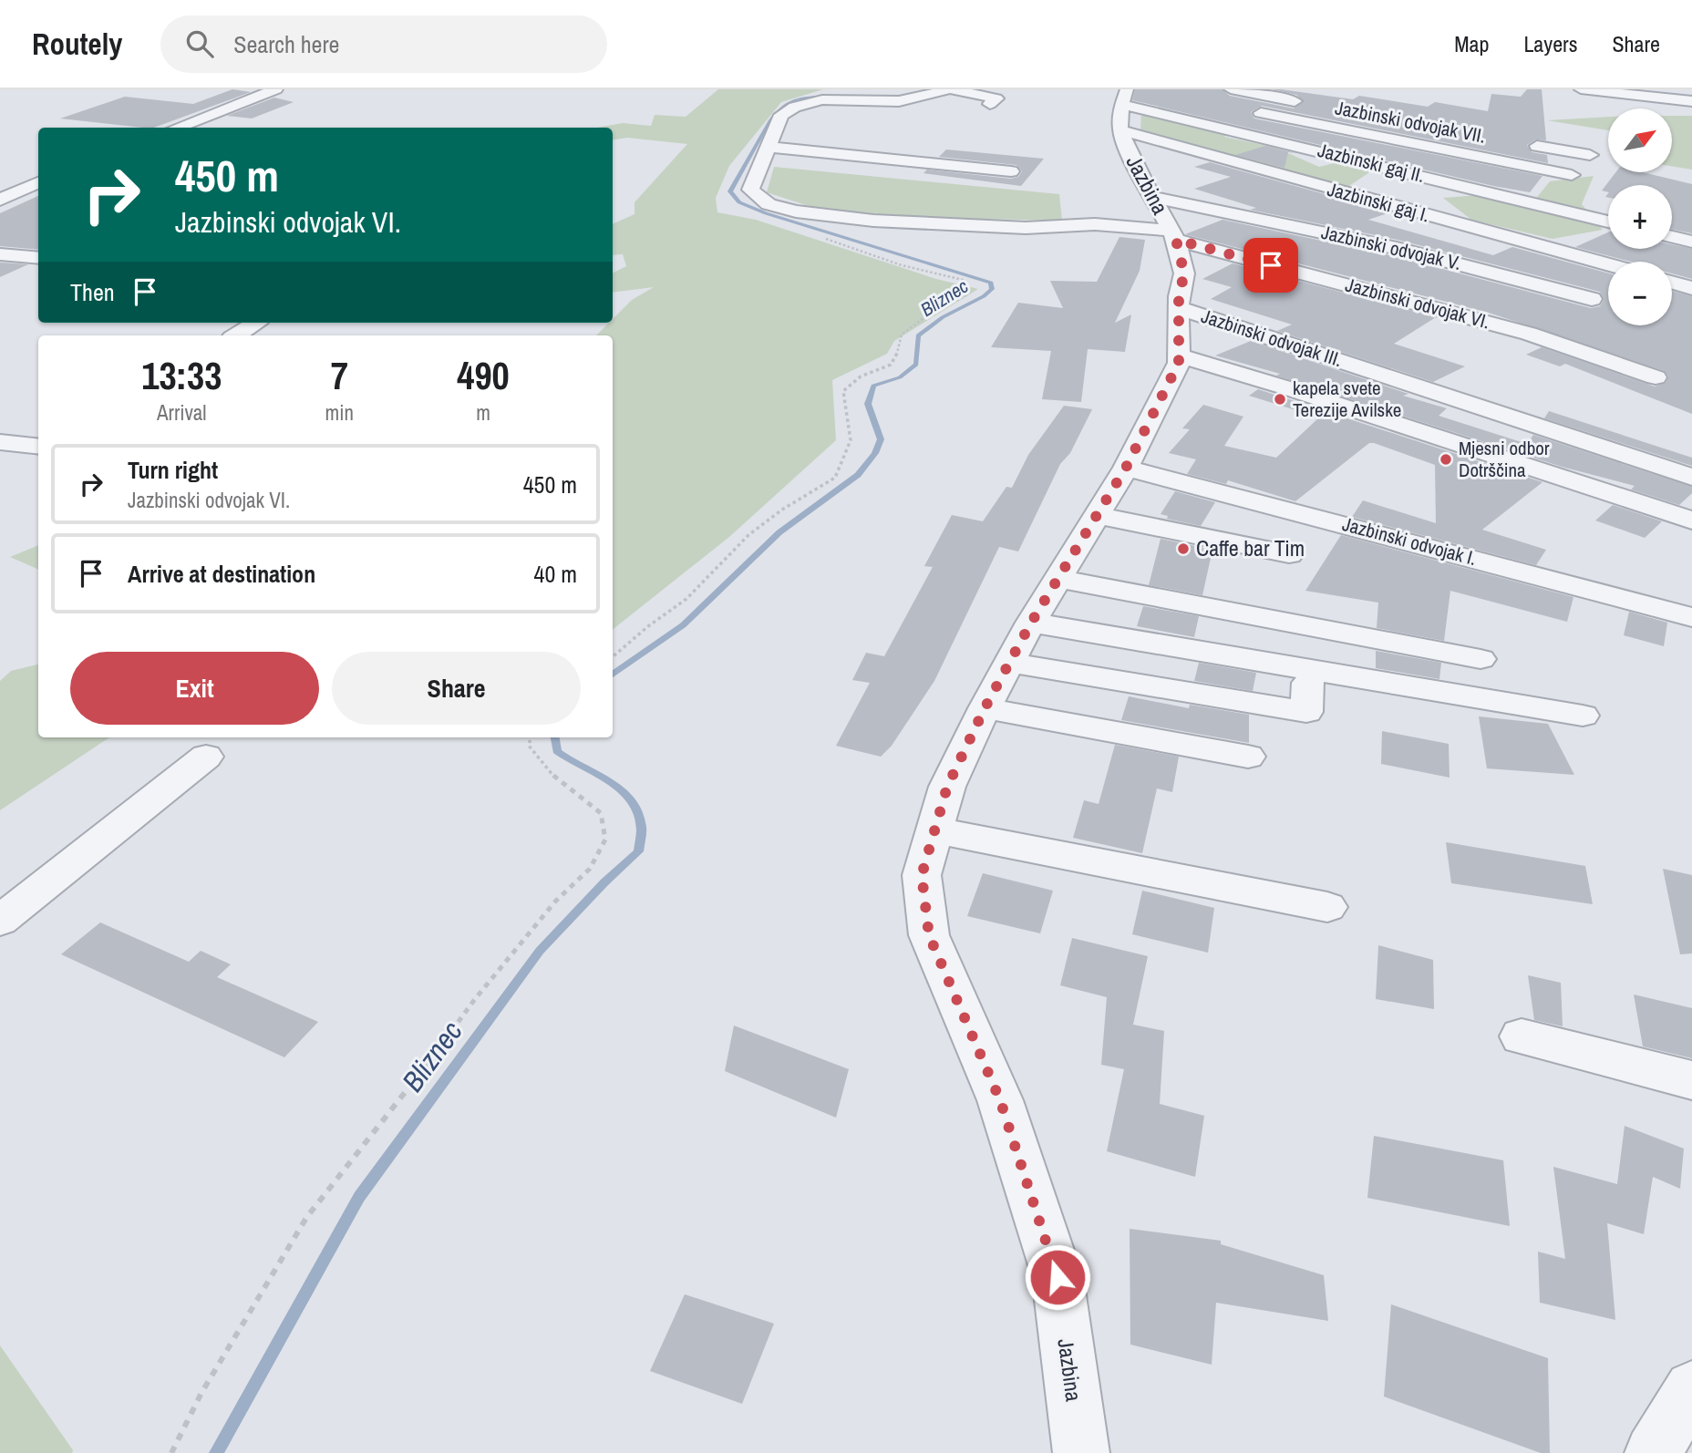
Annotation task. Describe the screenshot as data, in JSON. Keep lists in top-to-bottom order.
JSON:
{
  "streets": {
    "street": [
      "Jazbinski odvojak VII.",
      "Jazbinski gaj II.",
      "Jazbina",
      "Jazbinski gaj I.",
      "Jazbinski odvojak V.",
      "Jazbinski odvojak VI.",
      "Jazbinski odvojak III.",
      "Jazbinski odvojak I."
    ]
  },
  "crossings": [
    ["Jazbinski gaj II.", "Jazbina"],
    ["Jazbinski gaj II.", "Jazbinski gaj I."],
    ["Jazbina", "Jazbinski gaj I."],
    ["Jazbina", "Jazbinski odvojak V."],
    ["Jazbina", "Jazbinski odvojak VI."],
    ["Jazbina", "Jazbinski odvojak III."],
    ["Jazbina", "Jazbinski odvojak I."]
  ],
  "water": ["Bliznec"],
  "places": ["kapela svete Terezije Avilske", "Mjesni odbor Dotrščina", "Caffe bar Tim"],
  "north": "top right",
  "page": {
    "header": "Routely",
    "search": "Search here",
    "nav": ["Map", "Layers", "Share"],
    "map_buttons": ["+", "−"],
    "turn": ["450 m", "Jazbinski odvojak VI."],
    "then": "Then",
    "eta": [
      "13:33",
      "Arrival",
      "7",
      "min",
      "490",
      "m"
    ],
    "list": [
      {
        "name": "Turn right",
        "note": "Jazbinski odvojak VI.",
        "value": "450 m"
      },
      {
        "name": "Arrive at destination",
        "value": "40 m"
      }
    ],
    "buttons": ["Exit", "Share"]
  }
}
